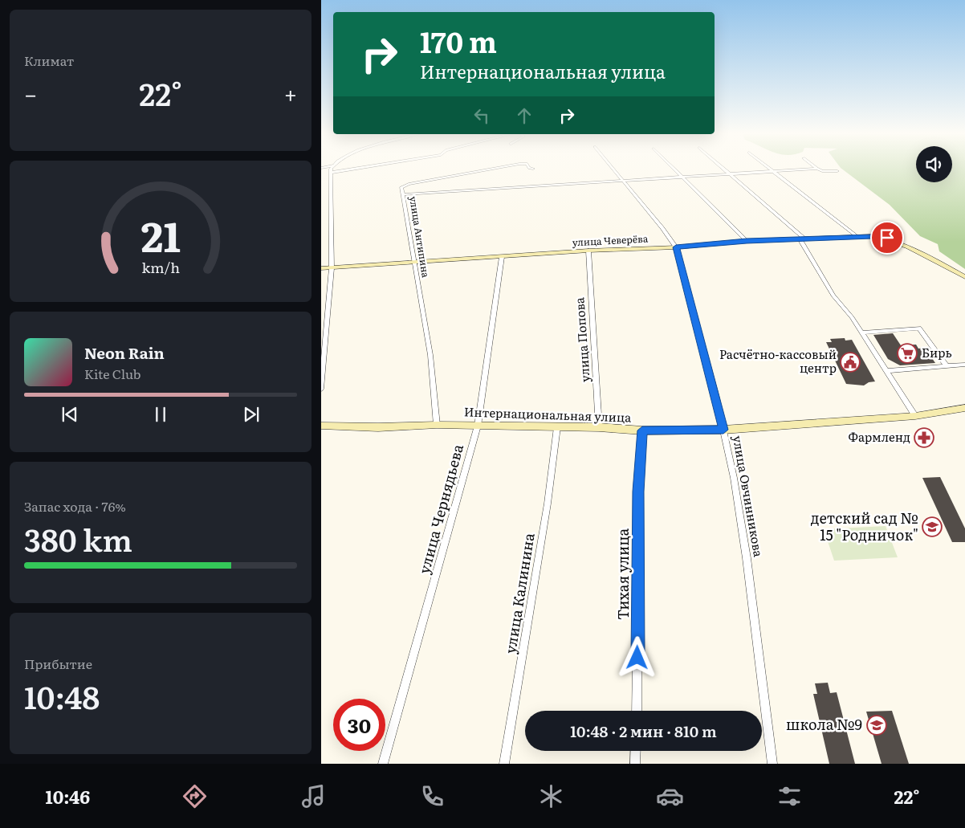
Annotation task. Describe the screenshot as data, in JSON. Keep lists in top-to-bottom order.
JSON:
{
  "streets": {
    "street": [
      "улица Антипина",
      "улица Чеверёва",
      "улица Попова",
      "Интернациональная улица",
      "улица Овчинникова",
      "улица Чернядьева",
      "Тихая улица",
      "улица Калинина"
    ]
  },
  "crossings": [
    ["улица Антипина", "улица Чеверёва"],
    ["улица Антипина", "Интернациональная улица"],
    ["улица Чеверёва", "улица Попова"],
    ["улица Чеверёва", "улица Овчинникова"],
    ["улица Чеверёва", "улица Чернядьева"],
    ["улица Попова", "Интернациональная улица"],
    ["Интернациональная улица", "улица Овчинникова"],
    ["Интернациональная улица", "улица Чернядьева"],
    ["Интернациональная улица", "Тихая улица"],
    ["Интернациональная улица", "улица Калинина"]
  ],
  "places": {
    "supermarket": ["Бирь"],
    "public building": ["Расчётно-кассовый центр"],
    "pharmacy": ["Фармленд"],
    "school or university": ["детский сад № 15 \"Родничок\"", "школа №9"]
  },
  "page": {
    "tile": [
      "Климат",
      ["Запас хода · 76%", "380 km"],
      ["Прибытие", "10:48"]
    ],
    "turn": ["170 m", "Интернациональная улица"],
    "heat": ["−", "22°", "+"],
    "song": ["Neon Rain", "Kite Club"],
    "limit": "30",
    "trip": "10:48 · 2 мин · 810 m",
    "tabs": ["10:46", "22°"],
    "gauge": ["21", "km/h"]
  }
}
